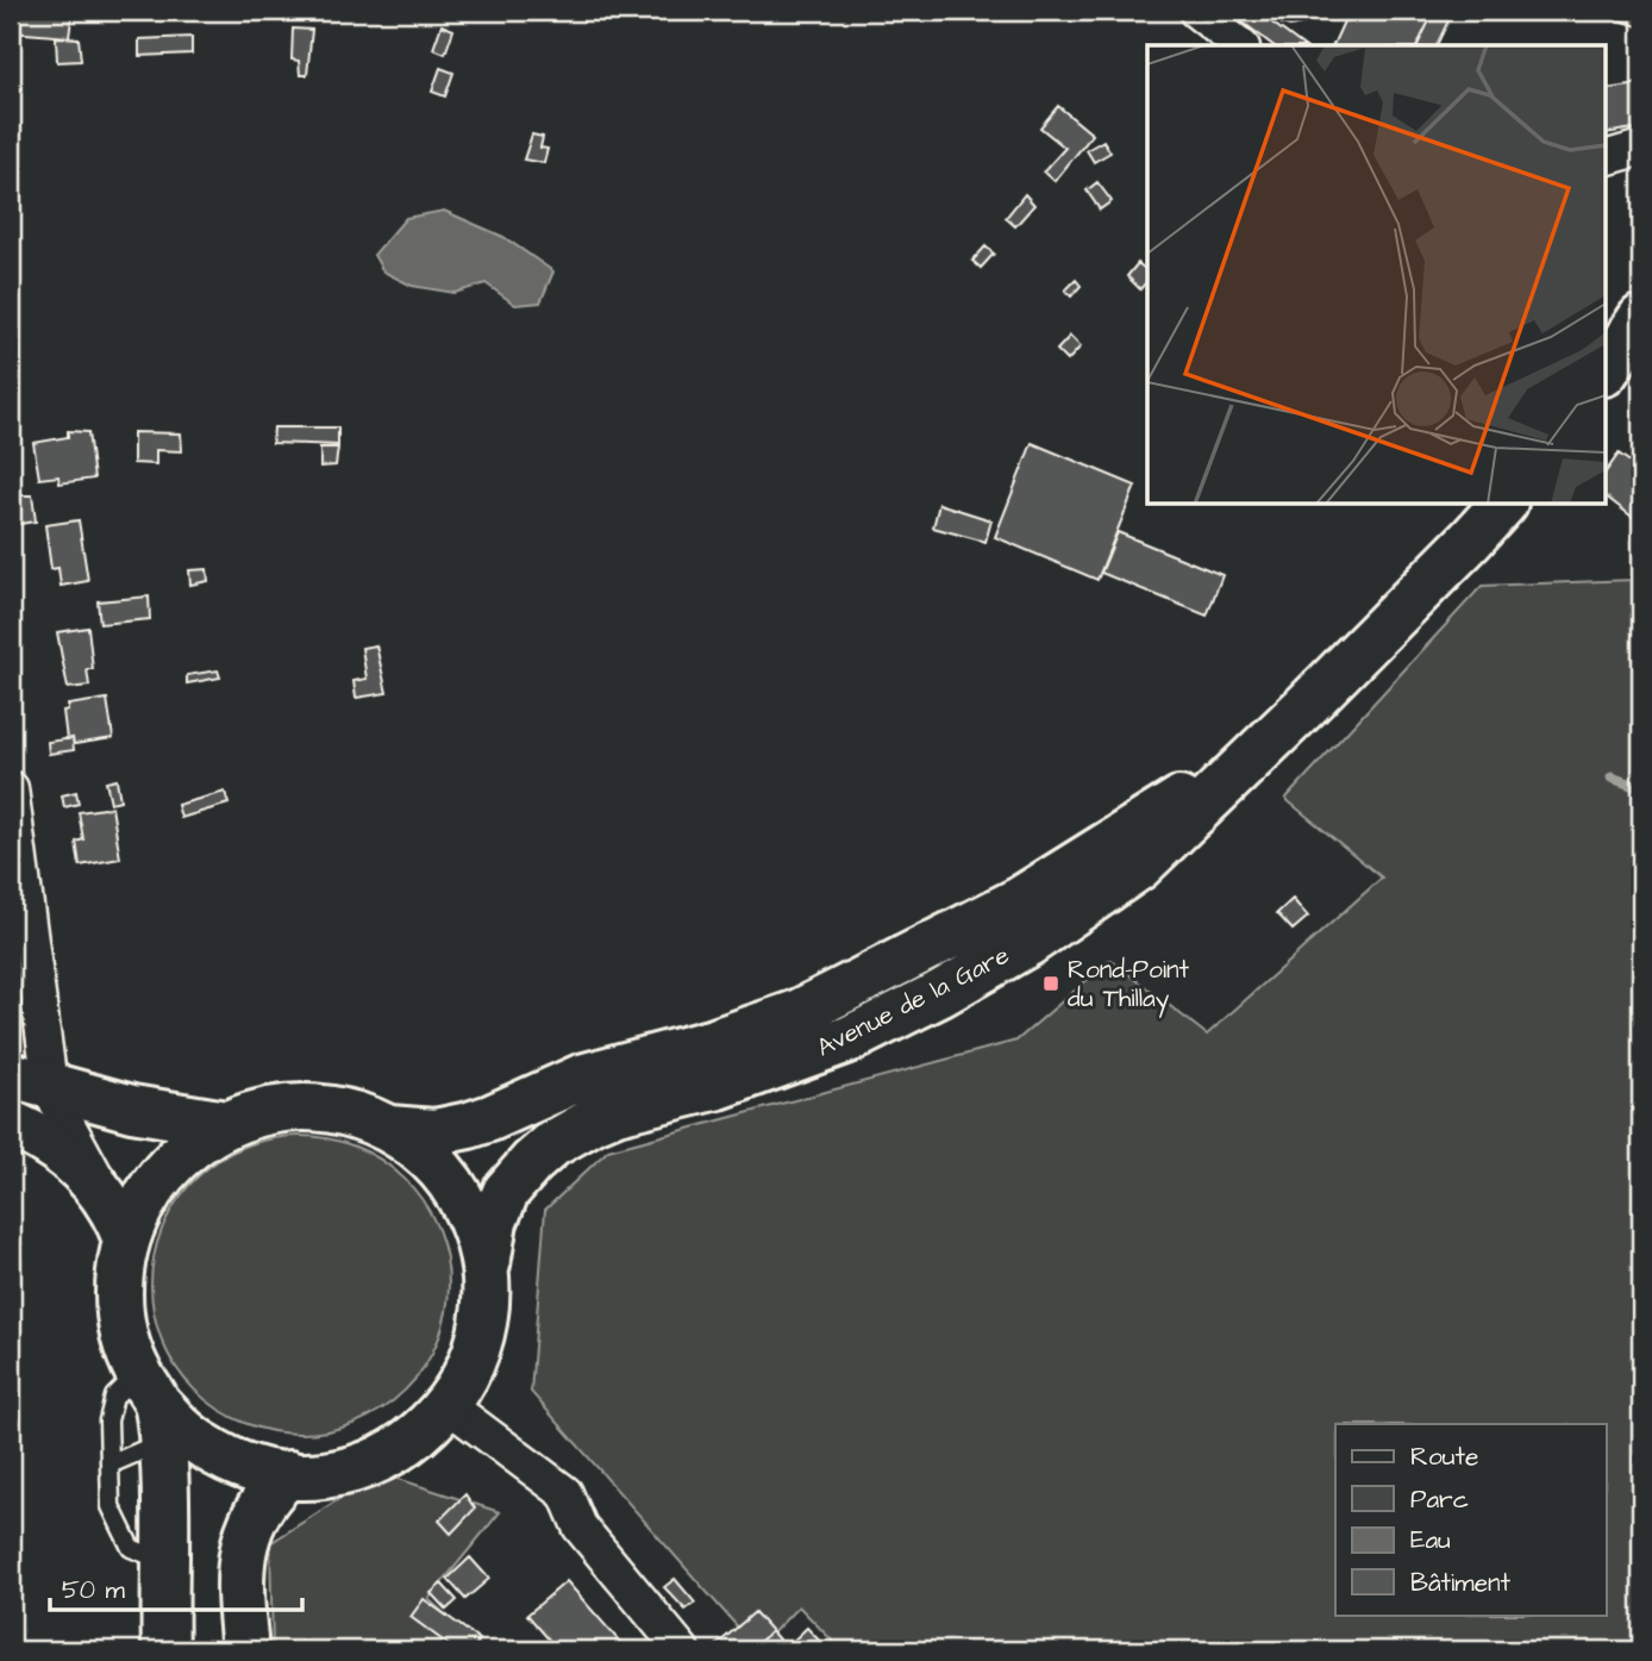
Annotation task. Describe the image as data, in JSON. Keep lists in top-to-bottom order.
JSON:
{
  "streets": {
    "main road": ["Avenue de la Gare"]
  },
  "places": {
    "transit": ["Rond-Point du Thillay"]
  },
  "legend": [
    "Route",
    "Parc",
    "Eau",
    "Bâtiment"
  ],
  "scale_bar": "50 m"
}
